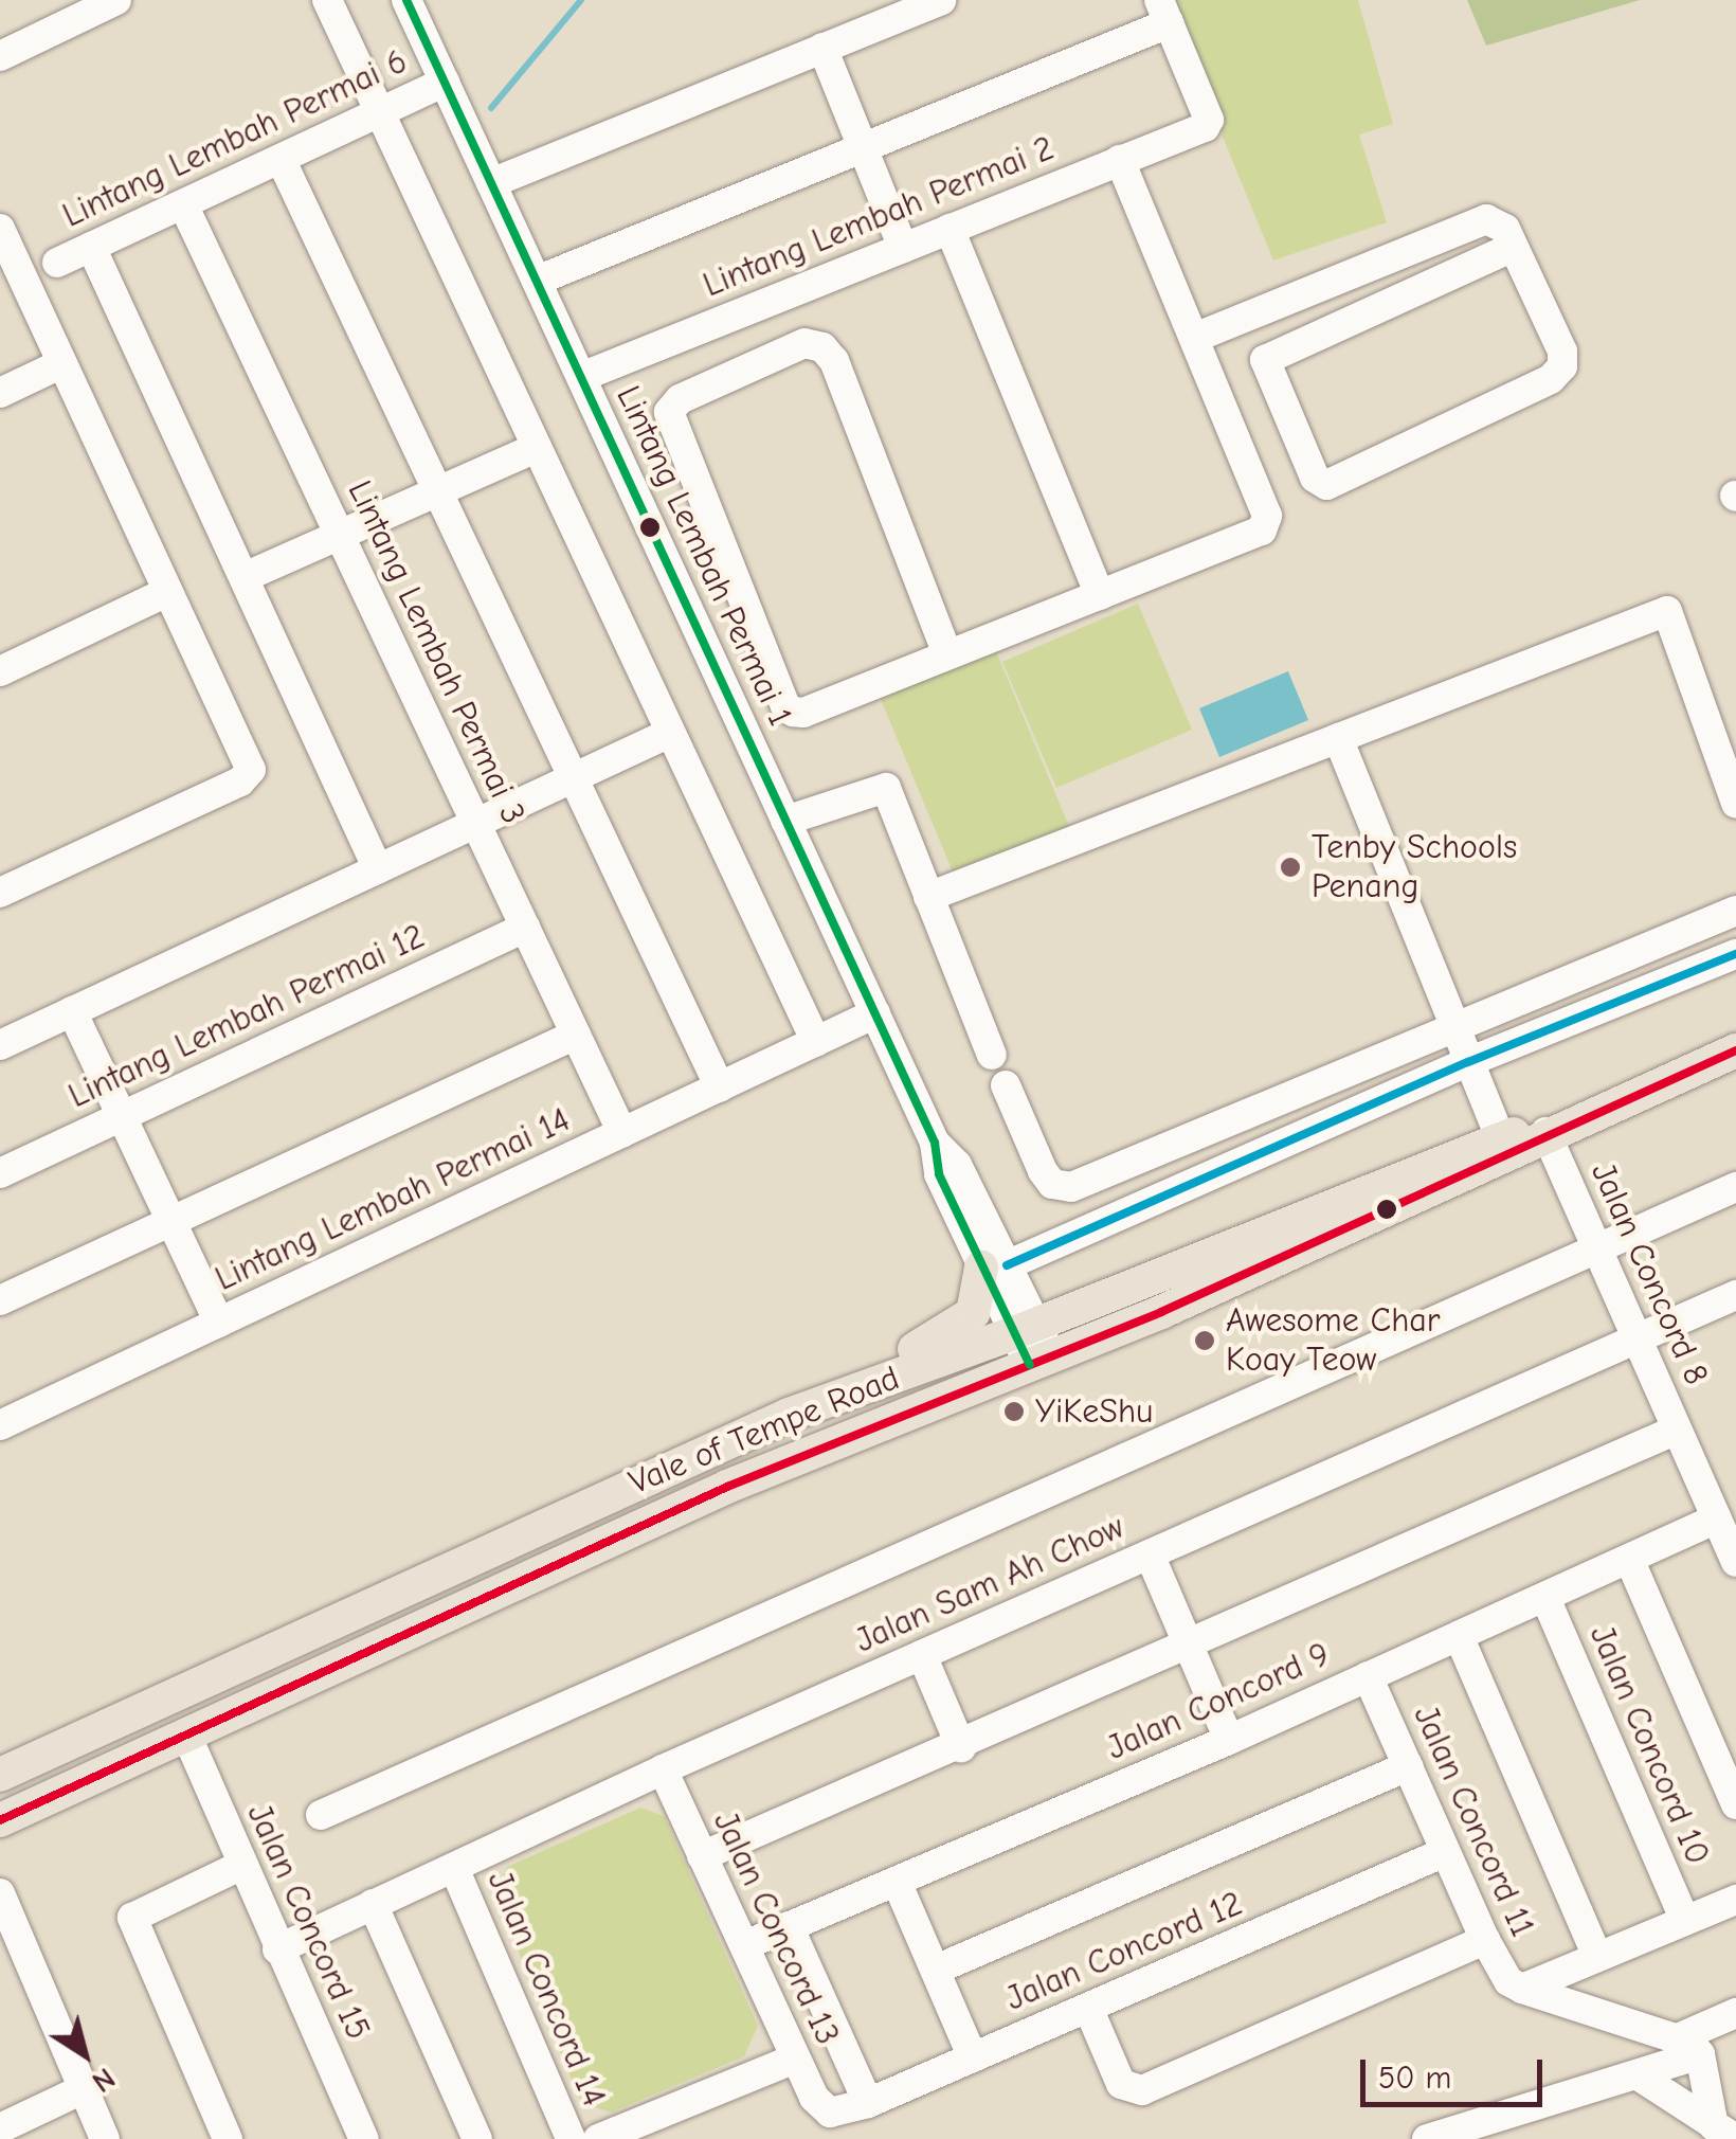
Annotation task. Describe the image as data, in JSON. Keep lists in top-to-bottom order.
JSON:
{
  "streets": {
    "main road": ["Vale of Tempe Road"],
    "street": [
      "Lintang Lembah Permai 6",
      "Lintang Lembah Permai 2",
      "Lintang Lembah Permai 1",
      "Lintang Lembah Permai 3",
      "Lintang Lembah Permai 12",
      "Lintang Lembah Permai 14",
      "Jalan Concord 8",
      "Jalan Sam Ah Chow",
      "Jalan Concord 9",
      "Jalan Concord 10",
      "Jalan Concord 11",
      "Jalan Concord 15",
      "Jalan Concord 13",
      "Jalan Concord 12",
      "Jalan Concord 14"
    ]
  },
  "crossings": [
    ["Lintang Lembah Permai 6", "Lintang Lembah Permai 1"],
    ["Lintang Lembah Permai 6", "Lintang Lembah Permai 3"],
    ["Lintang Lembah Permai 2", "Lintang Lembah Permai 1"],
    ["Lintang Lembah Permai 1", "Lintang Lembah Permai 14"],
    ["Lintang Lembah Permai 1", "Vale of Tempe Road"],
    ["Lintang Lembah Permai 3", "Lintang Lembah Permai 12"],
    ["Lintang Lembah Permai 3", "Lintang Lembah Permai 14"],
    ["Jalan Concord 8", "Vale of Tempe Road"],
    ["Jalan Concord 8", "Jalan Sam Ah Chow"],
    ["Jalan Concord 8", "Jalan Concord 9"],
    ["Vale of Tempe Road", "Jalan Concord 15"],
    ["Jalan Sam Ah Chow", "Jalan Concord 15"],
    ["Jalan Sam Ah Chow", "Jalan Concord 13"],
    ["Jalan Sam Ah Chow", "Jalan Concord 14"],
    ["Jalan Concord 9", "Jalan Concord 10"],
    ["Jalan Concord 9", "Jalan Concord 11"],
    ["Jalan Concord 9", "Jalan Concord 13"],
    ["Jalan Concord 11", "Jalan Concord 12"],
    ["Jalan Concord 13", "Jalan Concord 12"]
  ],
  "places": ["Tenby Schools Penang", "Awesome Char Koay Teow", "YiKeShu"],
  "scale_bar": "50 m",
  "north": "bottom right"
}
